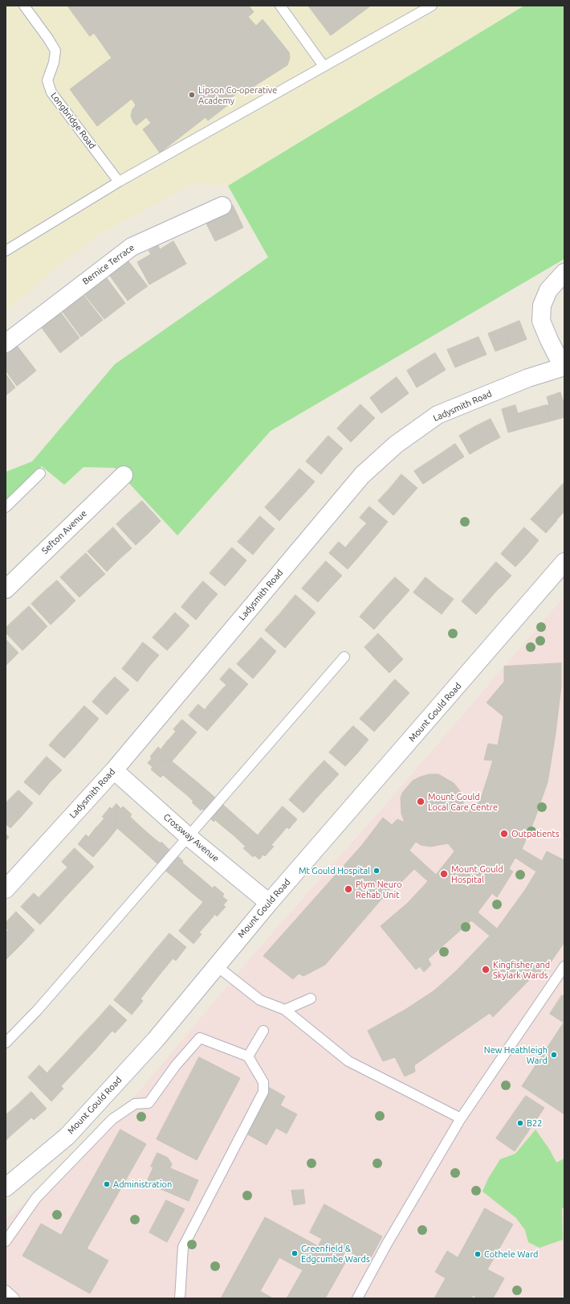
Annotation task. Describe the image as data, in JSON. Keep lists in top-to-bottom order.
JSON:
{
  "streets": {
    "street": [
      "Bernice Terrace",
      "Ladysmith Road",
      "Sefton Avenue",
      "Mount Gould Road",
      "Crossway Avenue"
    ],
    "lane": ["Longbridge Road"]
  },
  "crossings": [
    ["Ladysmith Road", "Crossway Avenue"],
    ["Mount Gould Road", "Crossway Avenue"]
  ],
  "places": [
    "Lipson Co-operative Academy",
    "Mount Gould Local Care Centre",
    "Outpatients",
    "Mt Gould Hospital",
    "Mount Gould Hospital",
    "Plym Neuro Rehab Unit",
    "Kingfisher and Skylark Wards",
    "New Heathleigh Ward",
    "B22",
    "Administration",
    "Greenfield & Edgcumbe Wards",
    "Cothele Ward"
  ]
}
